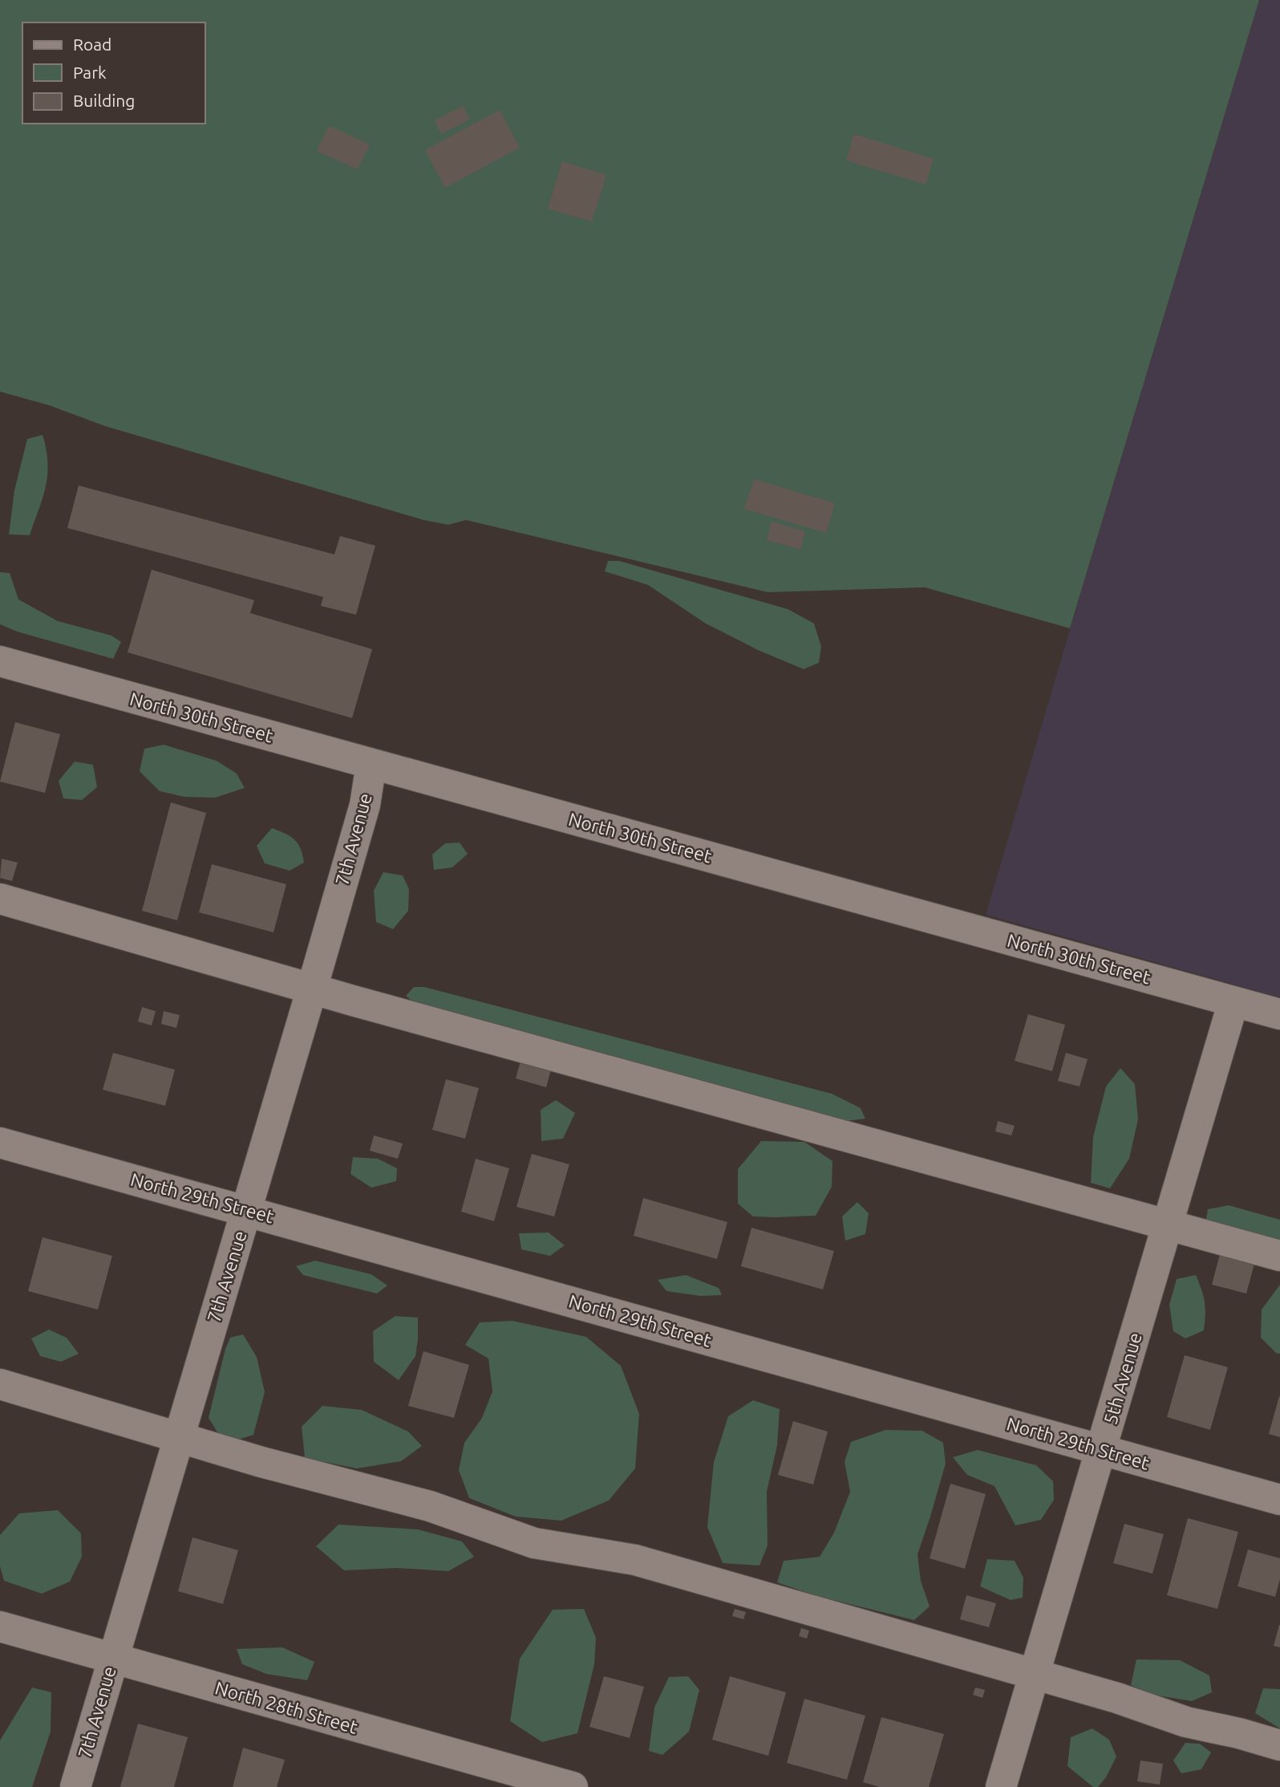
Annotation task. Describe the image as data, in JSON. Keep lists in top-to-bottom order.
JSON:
{
  "streets": {
    "street": [
      "North 30th Street",
      "7th Avenue",
      "North 29th Street",
      "5th Avenue",
      "North 28th Street"
    ]
  },
  "crossings": [
    ["North 30th Street", "7th Avenue"],
    ["North 30th Street", "5th Avenue"],
    ["7th Avenue", "North 29th Street"],
    ["7th Avenue", "North 28th Street"],
    ["North 29th Street", "5th Avenue"]
  ],
  "legend": ["Road", "Park", "Building"]
}
